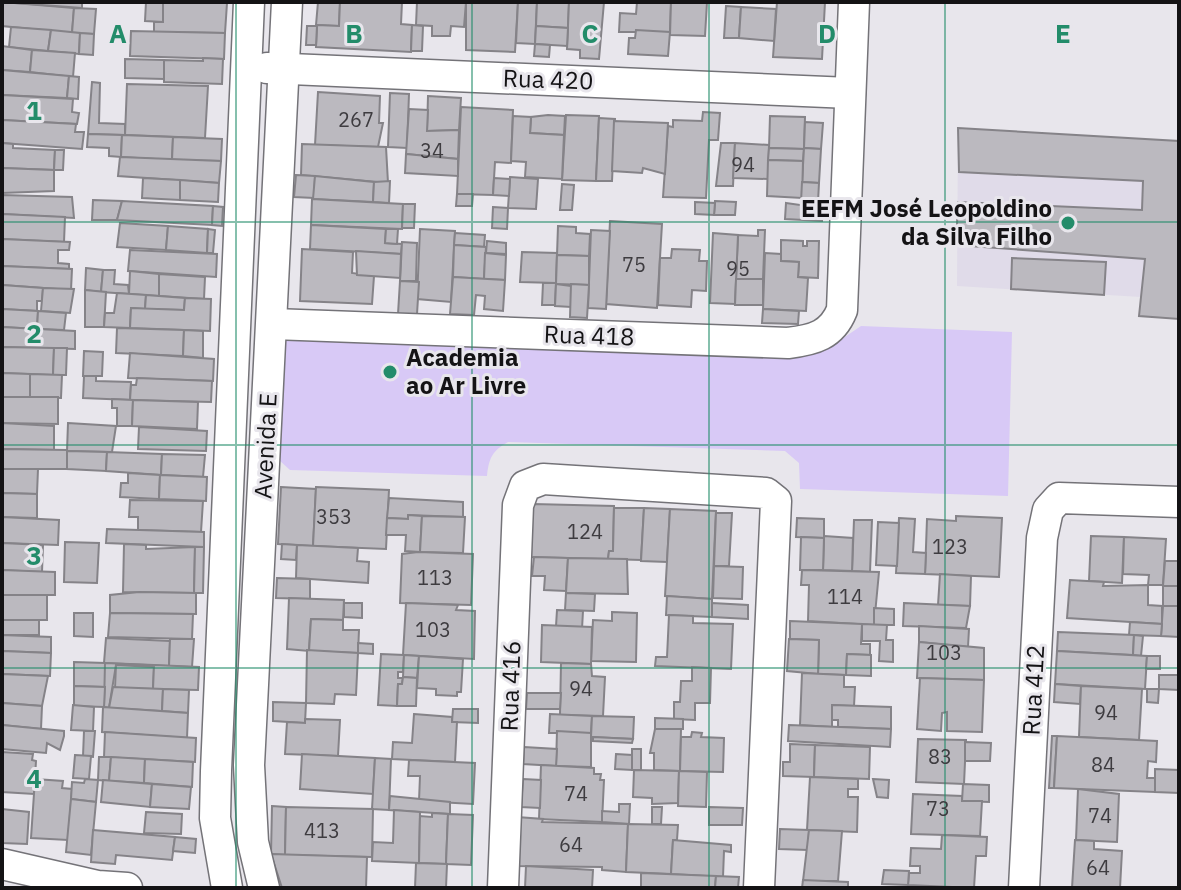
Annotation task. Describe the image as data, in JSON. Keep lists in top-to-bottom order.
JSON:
{
  "streets": {
    "street": [
      "Rua 420",
      "Rua 418",
      "Avenida E",
      "Rua 416",
      "Rua 412"
    ]
  },
  "crossings": [
    ["Rua 420", "Rua 418"],
    ["Rua 420", "Avenida E"],
    ["Rua 418", "Avenida E"]
  ],
  "places": ["EEFM José Leopoldino da Silva Filho", "Academia ao Ar Livre"],
  "house_numbers": [
    "267",
    "34",
    "94",
    "75",
    "95",
    "353",
    "124",
    "123",
    "113",
    "114",
    "103",
    "103",
    "94",
    "94",
    "83",
    "84",
    "74",
    "73",
    "74",
    "413",
    "64",
    "64"
  ],
  "grid": {
    "columns": [
      "A",
      "B",
      "C",
      "D",
      "E"
    ],
    "rows": [
      "1",
      "2",
      "3",
      "4"
    ]
  }
}
